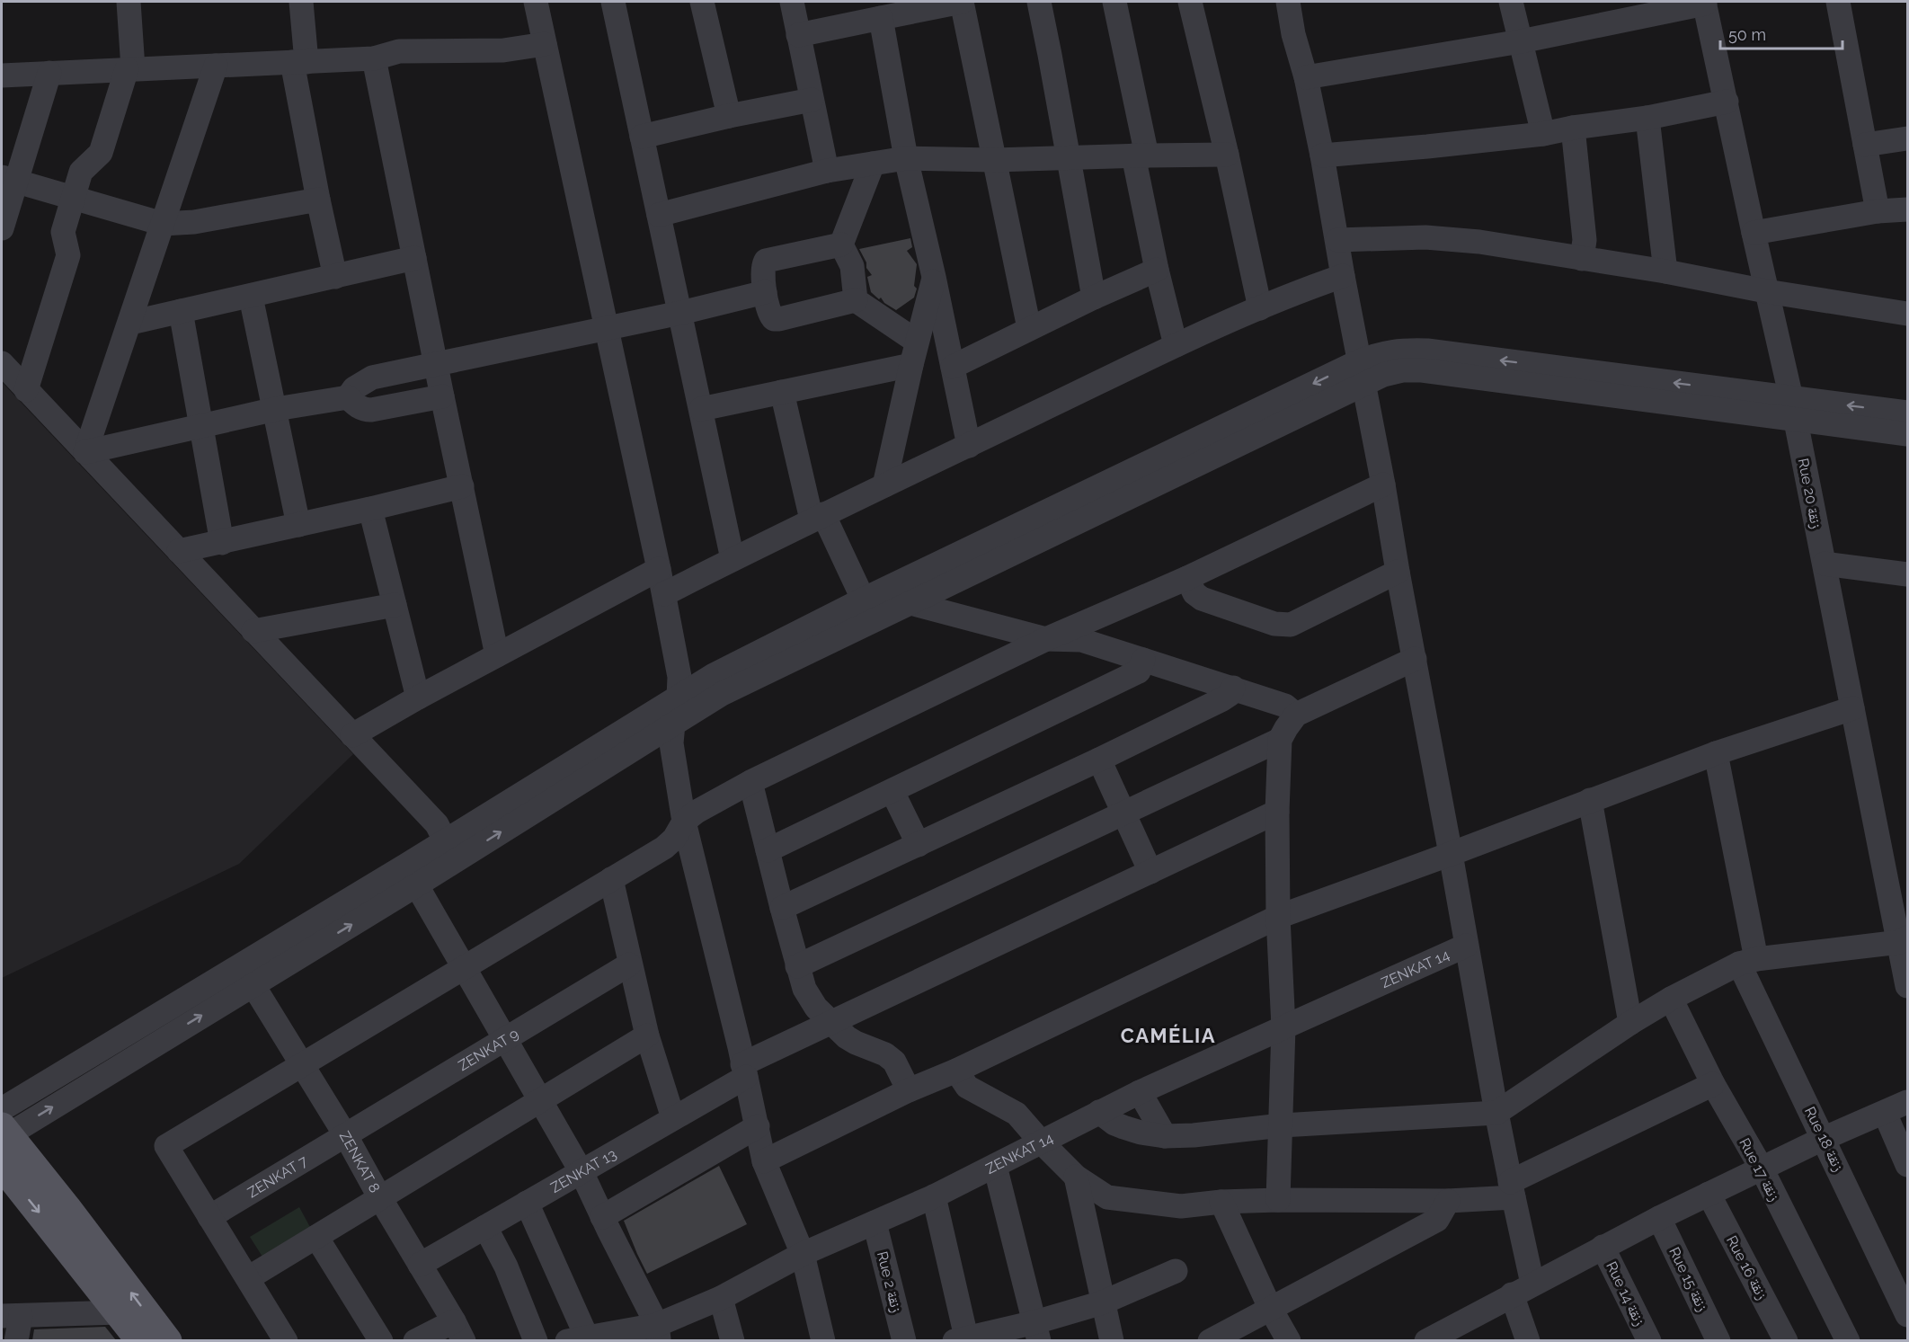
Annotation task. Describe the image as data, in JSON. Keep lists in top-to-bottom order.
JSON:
{
  "streets": {
    "street": [
      "Rue 20 زنقة",
      "ZENKAT 14",
      "ZENKAT 9",
      "Rue 18 زنقة",
      "ZENKAT 8",
      "Rue 17 زنقة",
      "ZENKAT 13",
      "ZENKAT 7",
      "Rue 16 زنقة",
      "Rue 15 زنقة",
      "Rue 2 زنقة",
      "Rue 14 زنقة"
    ]
  },
  "crossings": [
    ["ZENKAT 14", "Rue 2 زنقة"],
    ["ZENKAT 9", "ZENKAT 8"],
    ["ZENKAT 9", "ZENKAT 7"],
    ["ZENKAT 8", "ZENKAT 13"],
    ["ZENKAT 8", "ZENKAT 7"]
  ],
  "districts": ["CAMÉLIA"],
  "scale_bar": "50 m"
}
